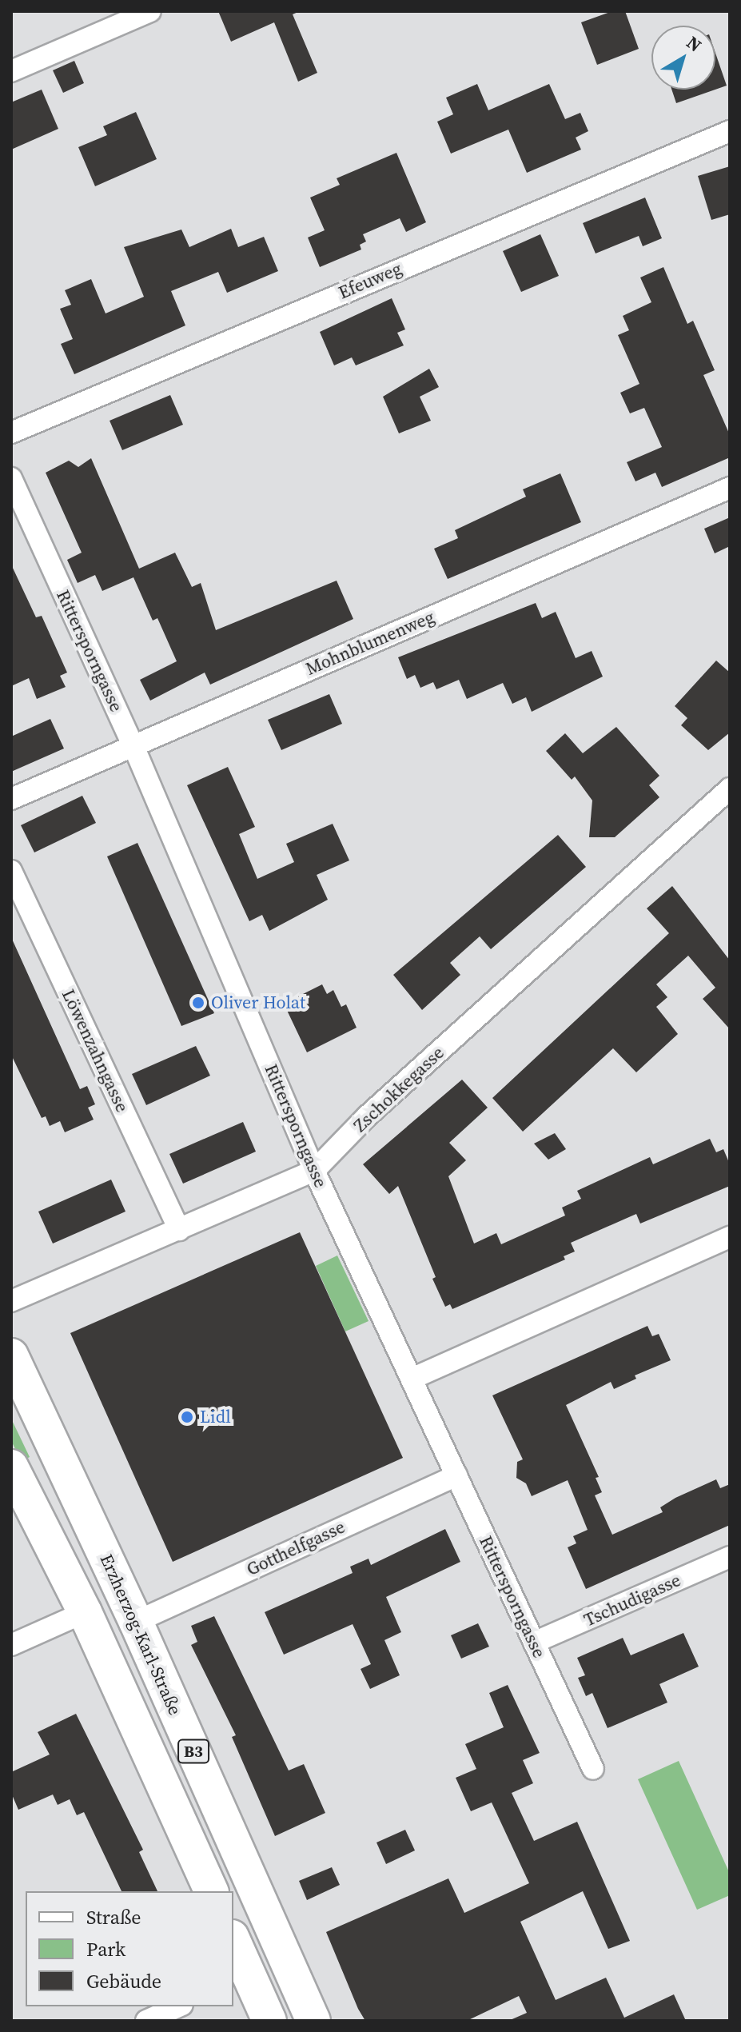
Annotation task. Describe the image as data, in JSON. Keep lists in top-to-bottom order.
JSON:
{
  "streets": {
    "main road": ["Erzherzog-Karl-Straße", "B3"],
    "street": [
      "Efeuweg",
      "Mohnblumenweg",
      "Rittersporngasse",
      "Löwenzahngasse",
      "Zschokkegasse",
      "Gotthelfgasse",
      "Tschudigasse"
    ]
  },
  "crossings": [
    ["Mohnblumenweg", "Rittersporngasse"],
    ["Rittersporngasse", "Zschokkegasse"],
    ["Rittersporngasse", "Gotthelfgasse"],
    ["Rittersporngasse", "Tschudigasse"],
    ["Löwenzahngasse", "Zschokkegasse"],
    ["Gotthelfgasse", "Erzherzog-Karl-Straße"]
  ],
  "places": ["Oliver Holat", "Lidl"],
  "legend": ["Straße", "Park", "Gebäude"],
  "north": "top right"
}
